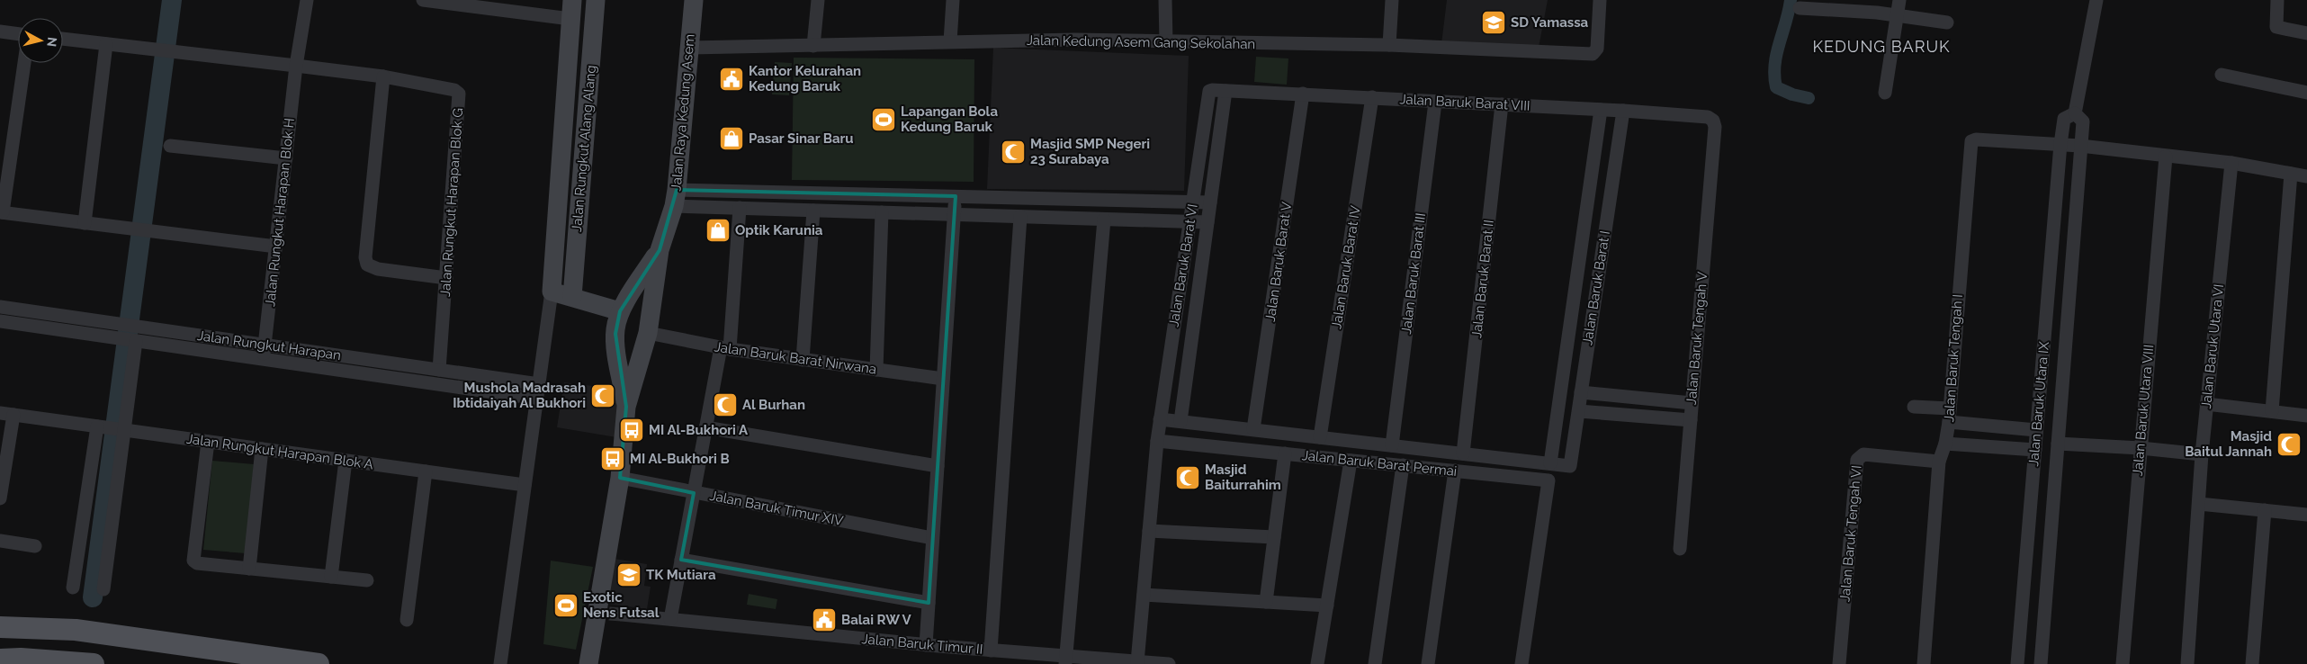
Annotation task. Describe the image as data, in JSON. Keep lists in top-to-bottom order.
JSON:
{
  "streets": {
    "street": [
      "Jalan Kedung Asem Gang Sekolahan",
      "Jalan Baruk Barat VIII",
      "Jalan Raya Kedung Asem",
      "Jalan Rungkut Alang Alang",
      "Jalan Rungkut Harapan Blok G",
      "Jalan Rungkut Harapan Blok H",
      "Jalan Baruk Barat V",
      "Jalan Baruk Barat VI",
      "Jalan Baruk Barat IV",
      "Jalan Baruk Barat III",
      "Jalan Baruk Barat II",
      "Jalan Baruk Barat I",
      "Jalan Baruk Tengah V",
      "Jalan Rungkut Harapan",
      "Jalan Baruk Utara VI",
      "Jalan Baruk Barat Nirwana",
      "Jalan Baruk Tengah I",
      "Jalan Baruk Utara IX",
      "Jalan Baruk Utara VIII",
      "Jalan Rungkut Harapan Blok A",
      "Jalan Baruk Barat Permai",
      "Jalan Baruk Timur XIV",
      "Jalan Baruk Tengah VI",
      "Jalan Baruk Timur II"
    ]
  },
  "crossings": [
    ["Jalan Kedung Asem Gang Sekolahan", "Jalan Raya Kedung Asem"],
    ["Jalan Baruk Barat VIII", "Jalan Baruk Barat V"],
    ["Jalan Baruk Barat VIII", "Jalan Baruk Barat VI"],
    ["Jalan Baruk Barat VIII", "Jalan Baruk Barat IV"],
    ["Jalan Baruk Barat VIII", "Jalan Baruk Barat III"],
    ["Jalan Baruk Barat VIII", "Jalan Baruk Barat II"],
    ["Jalan Baruk Barat VIII", "Jalan Baruk Barat I"],
    ["Jalan Baruk Barat VIII", "Jalan Baruk Tengah V"],
    ["Jalan Raya Kedung Asem", "Jalan Baruk Barat Nirwana"],
    ["Jalan Raya Kedung Asem", "Jalan Baruk Timur XIV"],
    ["Jalan Raya Kedung Asem", "Jalan Baruk Timur II"],
    ["Jalan Rungkut Harapan Blok G", "Jalan Rungkut Harapan Blok H"],
    ["Jalan Rungkut Harapan Blok G", "Jalan Rungkut Harapan"],
    ["Jalan Rungkut Harapan Blok H", "Jalan Rungkut Harapan"],
    ["Jalan Baruk Barat V", "Jalan Baruk Barat Permai"],
    ["Jalan Baruk Barat VI", "Jalan Baruk Barat Permai"],
    ["Jalan Baruk Barat VI", "Jalan Baruk Timur II"],
    ["Jalan Baruk Barat IV", "Jalan Baruk Barat Permai"],
    ["Jalan Baruk Barat III", "Jalan Baruk Barat Permai"],
    ["Jalan Baruk Barat II", "Jalan Baruk Barat Permai"],
    ["Jalan Baruk Barat I", "Jalan Baruk Barat Permai"],
    ["Jalan Baruk Tengah I", "Jalan Baruk Utara IX"],
    ["Jalan Baruk Tengah I", "Jalan Baruk Tengah VI"]
  ],
  "districts": ["KEDUNG BARUK"],
  "places": {
    "school or university": ["SD Yamassa", "TK Mutiara"],
    "public building": ["Kantor Kelurahan Kedung Baruk", "Balai RW V"],
    "sports": ["Lapangan Bola Kedung Baruk", "Exotic Nens Futsal"],
    "shop": ["Pasar Sinar Baru", "Optik Karunia"],
    "mosque": [
      "Masjid SMP Negeri 23 Surabaya",
      "Mushola Madrasah Ibtidaiyah Al Bukhori",
      "Al Burhan",
      "Masjid Baitul Jannah",
      "Masjid Baiturrahim"
    ],
    "bus stop": ["MI Al-Bukhori A", "MI Al-Bukhori B"]
  },
  "north": "right"
}
